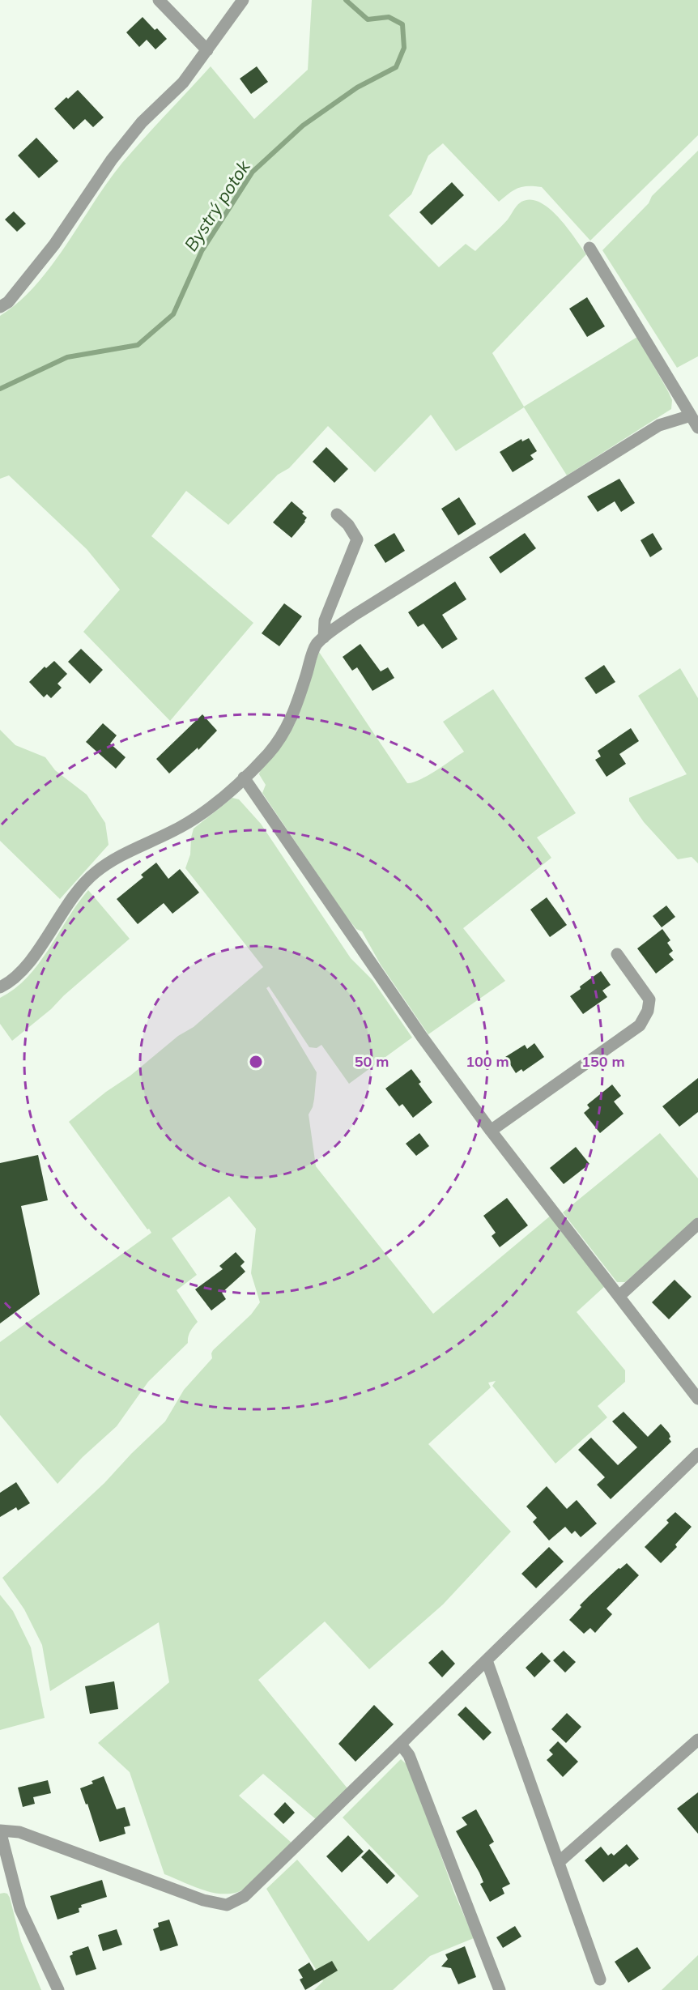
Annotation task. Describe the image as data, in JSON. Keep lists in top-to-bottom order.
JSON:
{
  "water": ["Bystrý potok"],
  "rings": ["50 m", "100 m", "150 m"]
}
